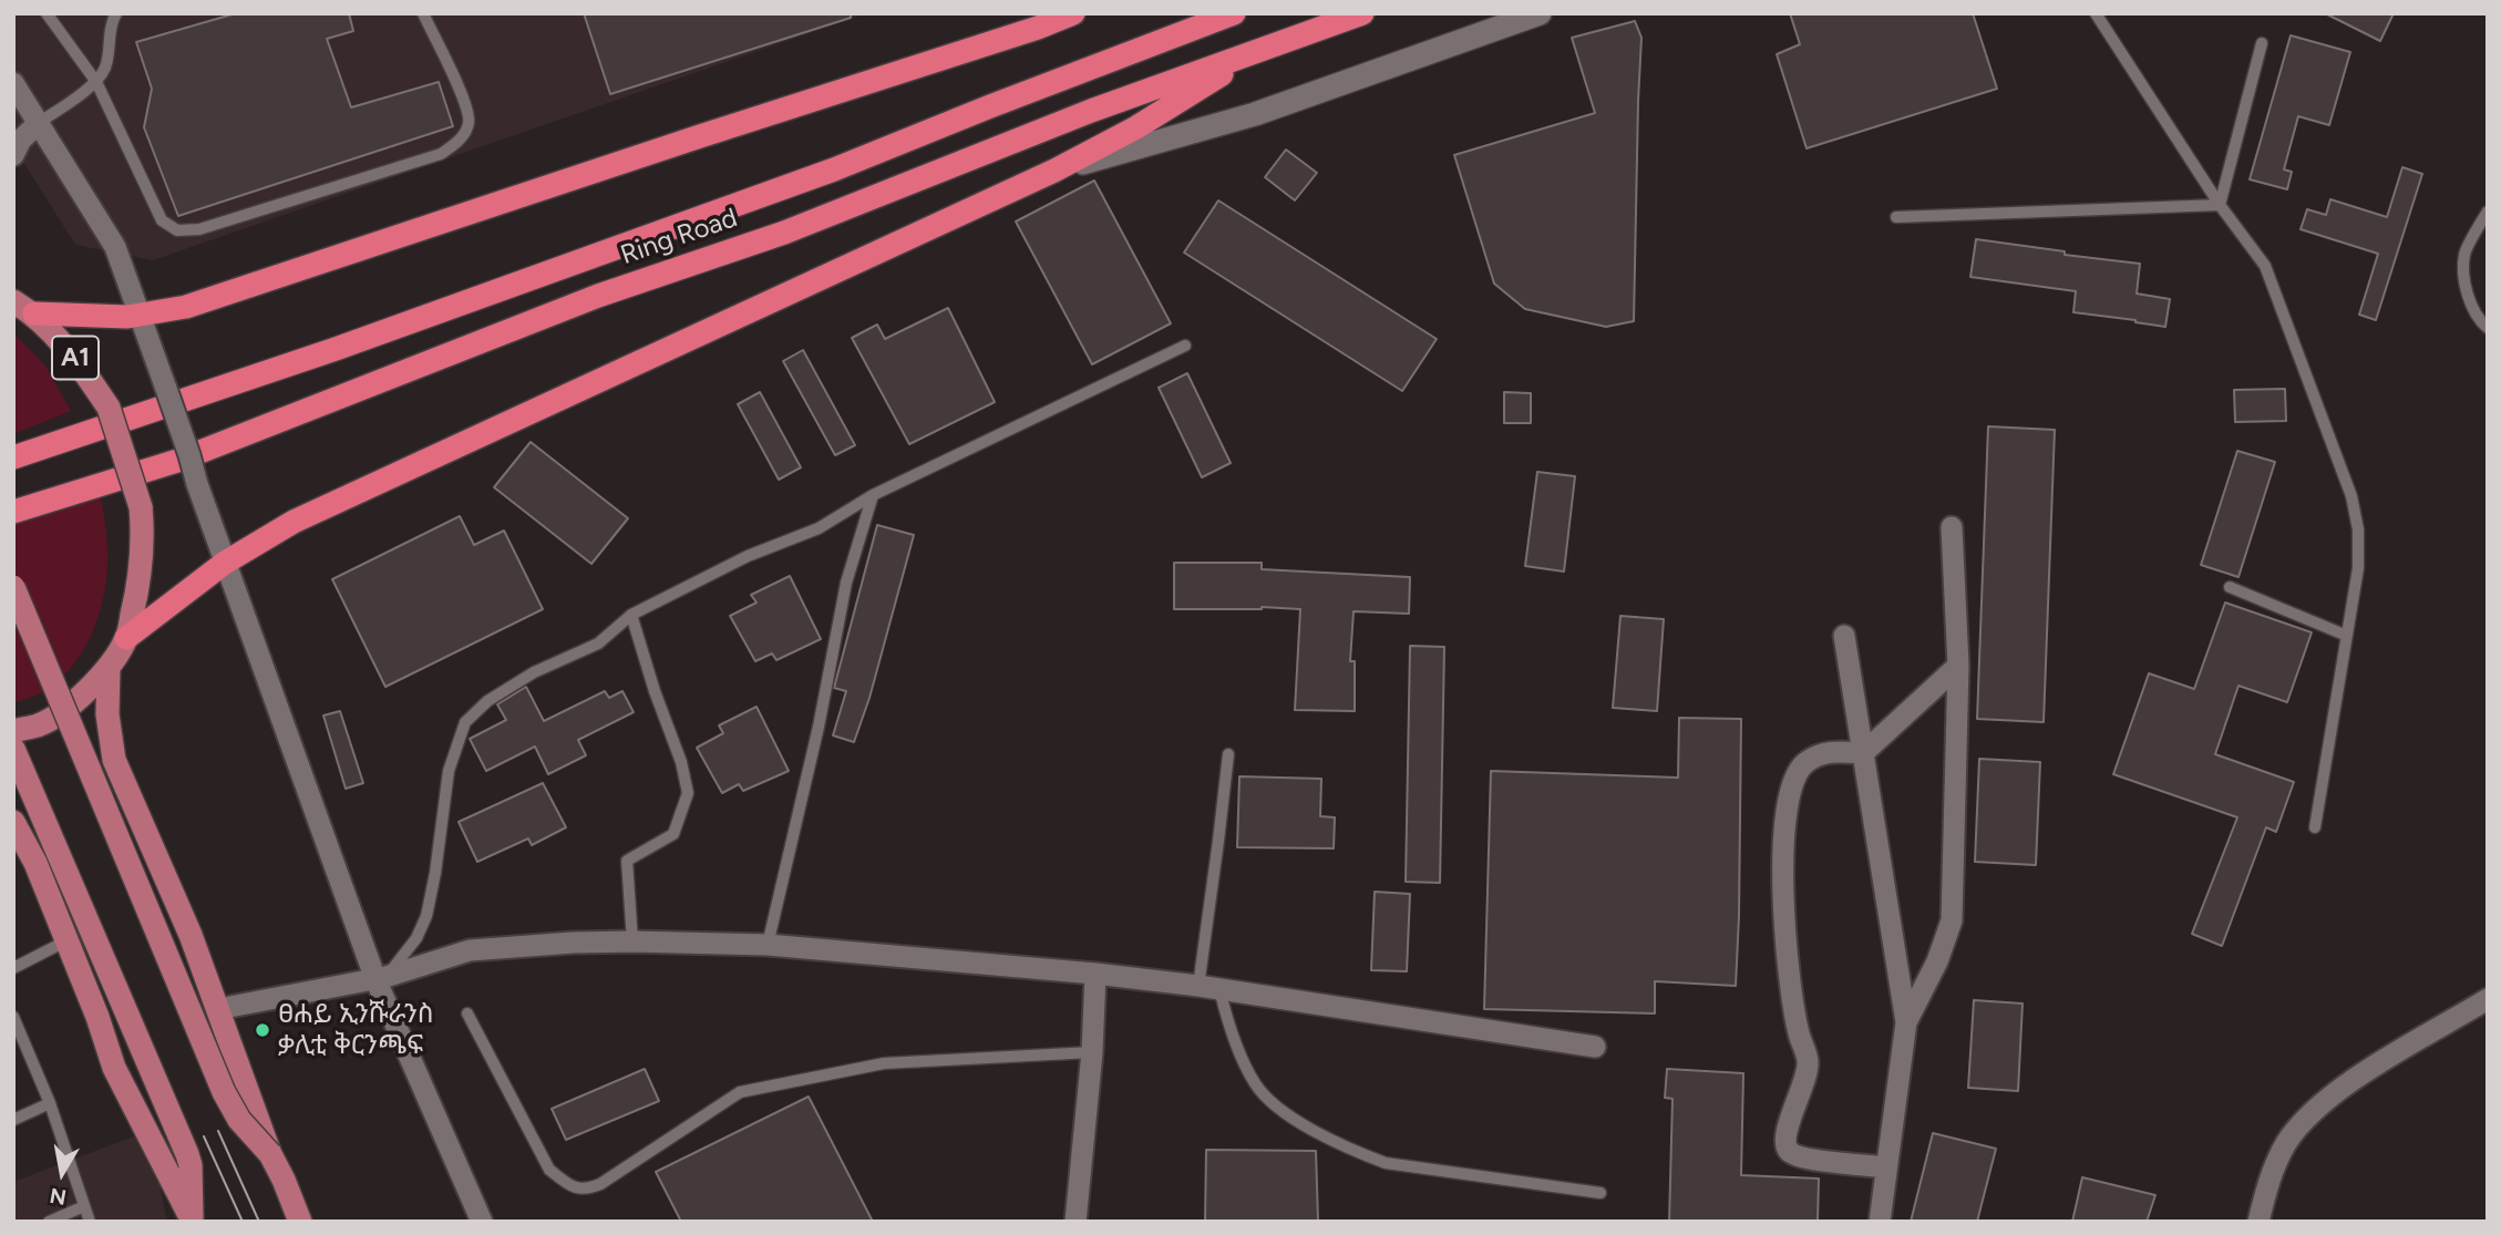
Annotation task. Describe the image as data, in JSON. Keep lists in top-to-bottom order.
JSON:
{
  "streets": {
    "highway": ["Ring Road"],
    "main road": ["A1"]
  },
  "places": ["ፀሐይ ኢንሹራንስ ቃሊቲ ቅርንጫፍ"],
  "north": "bottom"
}
